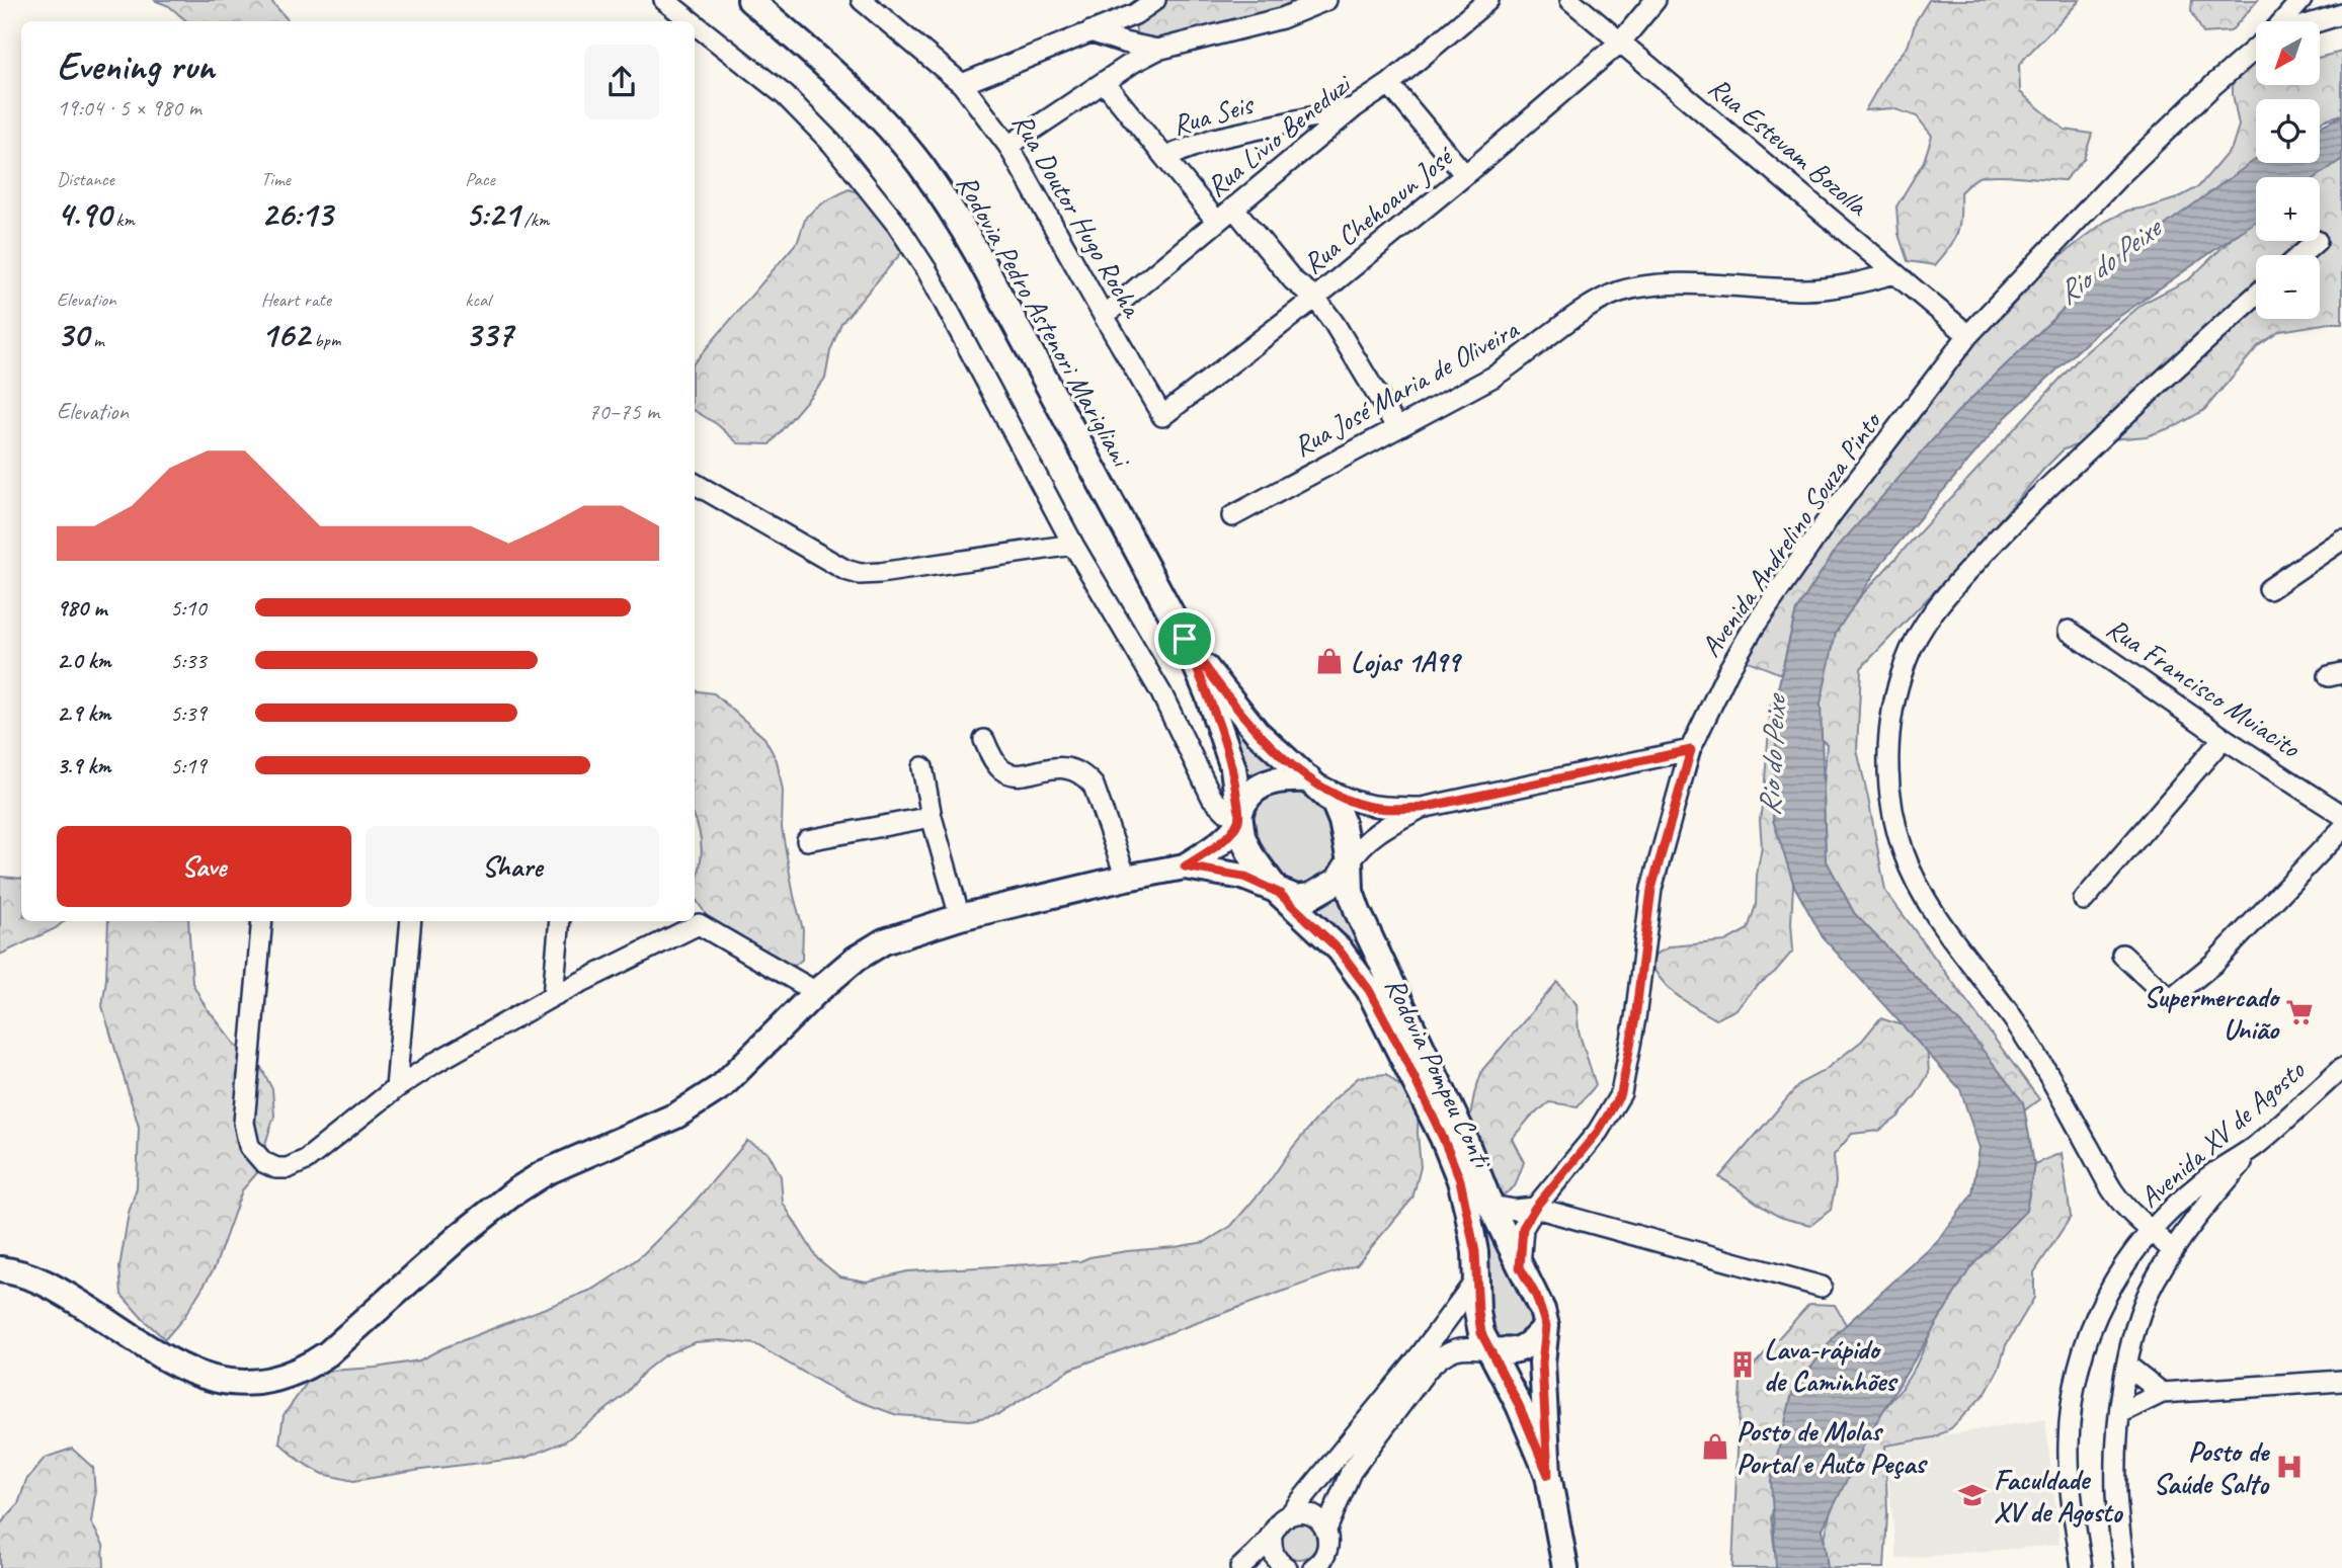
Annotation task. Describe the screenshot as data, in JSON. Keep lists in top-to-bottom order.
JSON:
{
  "streets": {
    "main road": ["Rodovia Pedro Astenori Marigliani", "Rodovia Pompeu Conti"],
    "street": [
      "Rua Seis",
      "Rua Livio Beneduzi",
      "Rua Estevam Bozolla",
      "Rua Chehoaun José",
      "Rua Doutor Hugo Rocha",
      "Rua José Maria de Oliveira",
      "Avenida Andrelino Souza Pinto",
      "Rua Francisco Muiacito",
      "Avenida XV de Agosto"
    ]
  },
  "crossings": [
    ["Rua Seis", "Rua Livio Beneduzi"],
    ["Rua Livio Beneduzi", "Rua Doutor Hugo Rocha"],
    ["Rua Estevam Bozolla", "Rua Chehoaun José"],
    ["Rua Estevam Bozolla", "Rua José Maria de Oliveira"],
    ["Rua Estevam Bozolla", "Avenida Andrelino Souza Pinto"],
    ["Rua Chehoaun José", "Rua Doutor Hugo Rocha"],
    ["Rodovia Pedro Astenori Marigliani", "Rodovia Pompeu Conti"],
    ["Avenida Andrelino Souza Pinto", "Rodovia Pompeu Conti"]
  ],
  "water": ["Rio do Peixe"],
  "places": {
    "shop": ["Lojas 1A99", "Posto de Molas Portal e Auto Peças"],
    "supermarket": ["Supermercado União"],
    "building": ["Lava-rápido de Caminhões"],
    "hospital": ["Posto de Saúde Salto"],
    "school or university": ["Faculdade XV de Agosto"]
  },
  "north": "bottom left",
  "page": {
    "map_buttons": ["+", "−"],
    "heading": ["Evening run", "19:04 · 5 × 980 m"],
    "stats": [
      ["Distance", "4.90 km"],
      ["Time", "26:13"],
      ["Pace", "5:21 /km"],
      ["Elevation", "30 m"],
      ["Heart rate", "162 bpm"],
      ["kcal", "337"]
    ],
    "chart": ["Elevation", "70–75 m"],
    "list": [
      {
        "name": "980 m",
        "note": "5:10"
      },
      {
        "name": "2.0 km",
        "note": "5:33"
      },
      {
        "name": "2.9 km",
        "note": "5:39"
      },
      {
        "name": "3.9 km",
        "note": "5:19"
      }
    ],
    "buttons": ["Save", "Share"]
  }
}
